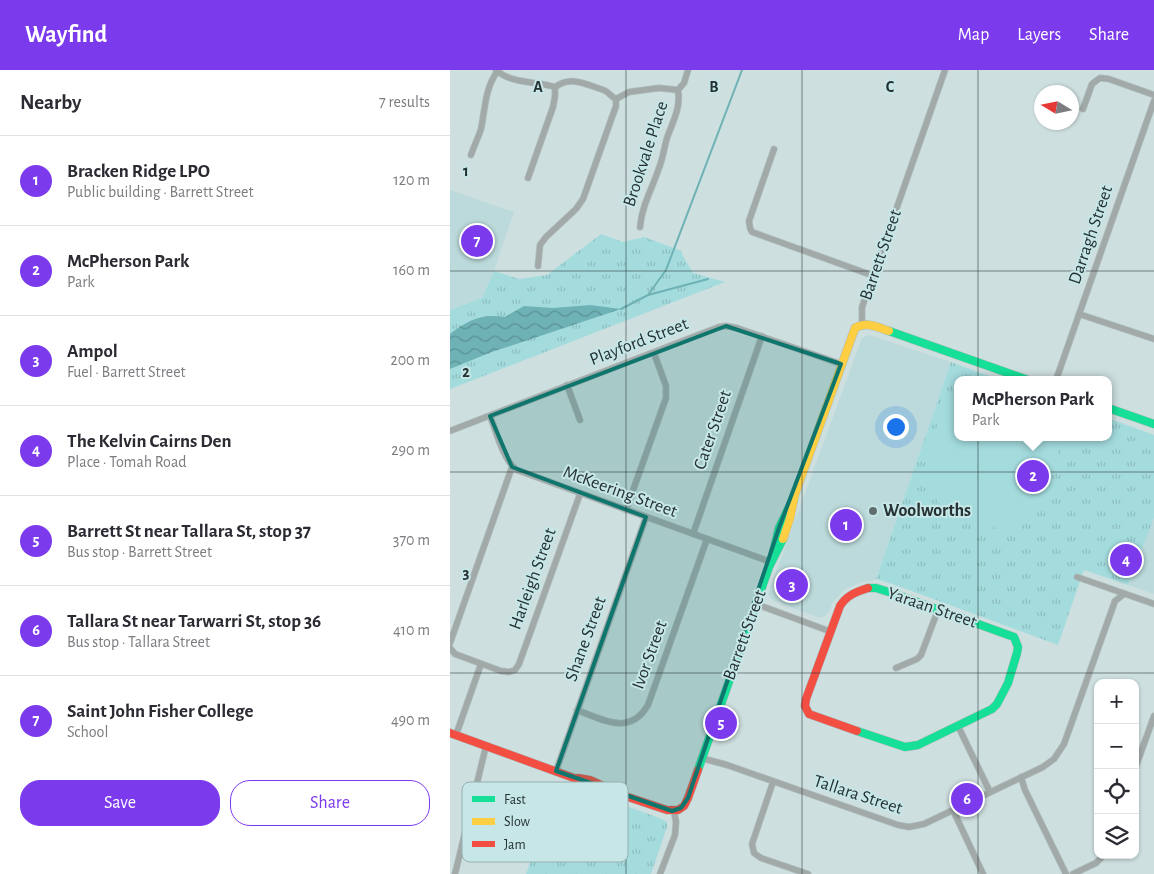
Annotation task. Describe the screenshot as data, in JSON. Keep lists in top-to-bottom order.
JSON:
{
  "streets": {
    "street": [
      "Brookvale Place",
      "Darragh Street",
      "Barrett Street",
      "Playford Street",
      "Cater Street",
      "McKeering Street",
      "Harleigh Street",
      "Yaraan Street",
      "Shane Street",
      "Ivor Street",
      "Tallara Street"
    ]
  },
  "crossings": [
    ["Barrett Street", "Playford Street"],
    ["Barrett Street", "McKeering Street"],
    ["Barrett Street", "Tallara Street"],
    ["Playford Street", "Cater Street"],
    ["Cater Street", "McKeering Street"],
    ["McKeering Street", "Harleigh Street"],
    ["McKeering Street", "Shane Street"],
    ["McKeering Street", "Ivor Street"],
    ["Shane Street", "Ivor Street"]
  ],
  "places": ["Woolworths"],
  "legend": ["Fast", "Slow", "Jam"],
  "north": "left",
  "page": {
    "header": "Wayfind",
    "nav": ["Map", "Layers", "Share"],
    "heading": ["Nearby", "7 results"],
    "list": [
      {
        "mark": "1",
        "name": "Bracken Ridge LPO",
        "note": "Public building · Barrett Street",
        "value": "120 m"
      },
      {
        "mark": "2",
        "name": "McPherson Park",
        "note": "Park",
        "value": "160 m"
      },
      {
        "mark": "3",
        "name": "Ampol",
        "note": "Fuel · Barrett Street",
        "value": "200 m"
      },
      {
        "mark": "4",
        "name": "The Kelvin Cairns Den",
        "note": "Place · Tomah Road",
        "value": "290 m"
      },
      {
        "mark": "5",
        "name": "Barrett St near Tallara St, stop 37",
        "note": "Bus stop · Barrett Street",
        "value": "370 m"
      },
      {
        "mark": "6",
        "name": "Tallara St near Tarwarri St, stop 36",
        "note": "Bus stop · Tallara Street",
        "value": "410 m"
      },
      {
        "mark": "7",
        "name": "Saint John Fisher College",
        "note": "School",
        "value": "490 m"
      }
    ],
    "pins": [
      "7",
      "2",
      "1",
      "4",
      "3",
      "5",
      "6"
    ],
    "popup": ["McPherson Park", "Park"],
    "map_buttons": ["+", "−"],
    "buttons": ["Save", "Share"]
  },
  "grid": {
    "columns": ["A", "B", "C"],
    "rows": ["1", "2", "3"]
  }
}
